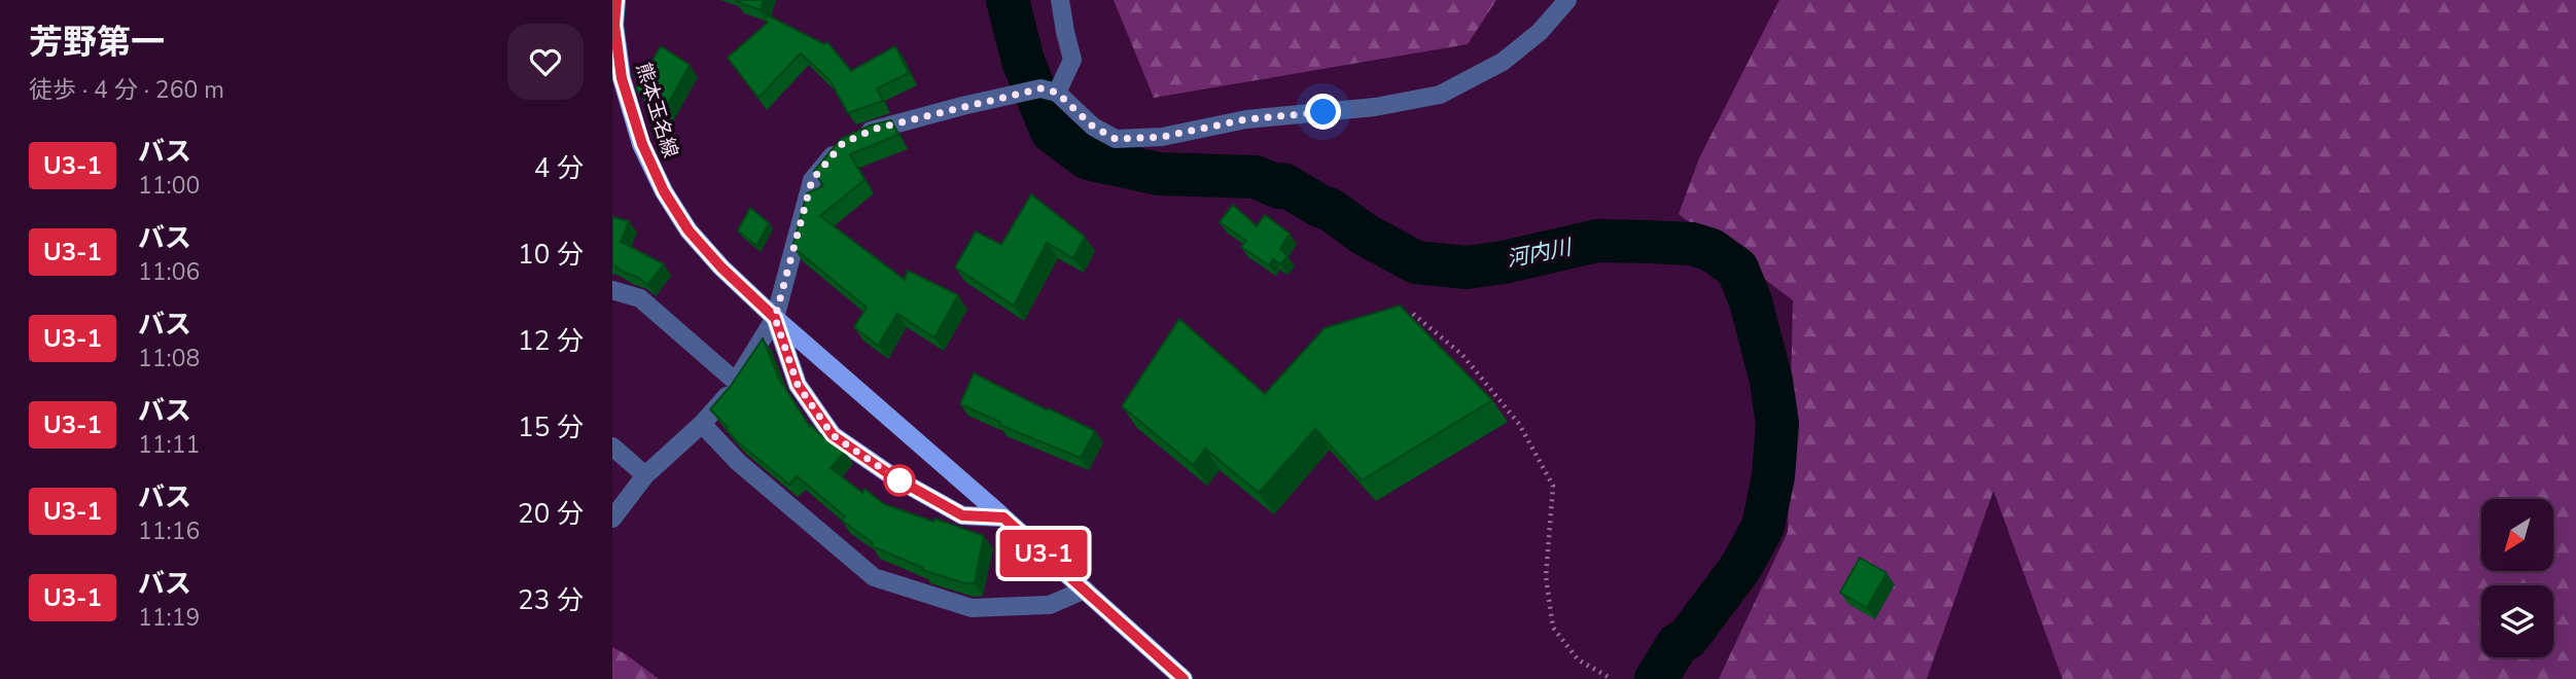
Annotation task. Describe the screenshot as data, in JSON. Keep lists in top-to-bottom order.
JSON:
{
  "streets": {
    "main road": ["熊本玉名線"]
  },
  "water": ["河内川"],
  "lines": ["bus line U3-1"],
  "north": "bottom left",
  "page": {
    "heading": ["芳野第一", "徒歩 · 4 分 · 260 m"],
    "on_map": "U3-1",
    "list": [
      {
        "mark": "U3-1",
        "name": "バス",
        "note": "11:00",
        "value": "4 分"
      },
      {
        "mark": "U3-1",
        "name": "バス",
        "note": "11:06",
        "value": "10 分"
      },
      {
        "mark": "U3-1",
        "name": "バス",
        "note": "11:08",
        "value": "12 分"
      },
      {
        "mark": "U3-1",
        "name": "バス",
        "note": "11:11",
        "value": "15 分"
      },
      {
        "mark": "U3-1",
        "name": "バス",
        "note": "11:16",
        "value": "20 分"
      },
      {
        "mark": "U3-1",
        "name": "バス",
        "note": "11:19",
        "value": "23 分"
      }
    ]
  }
}
